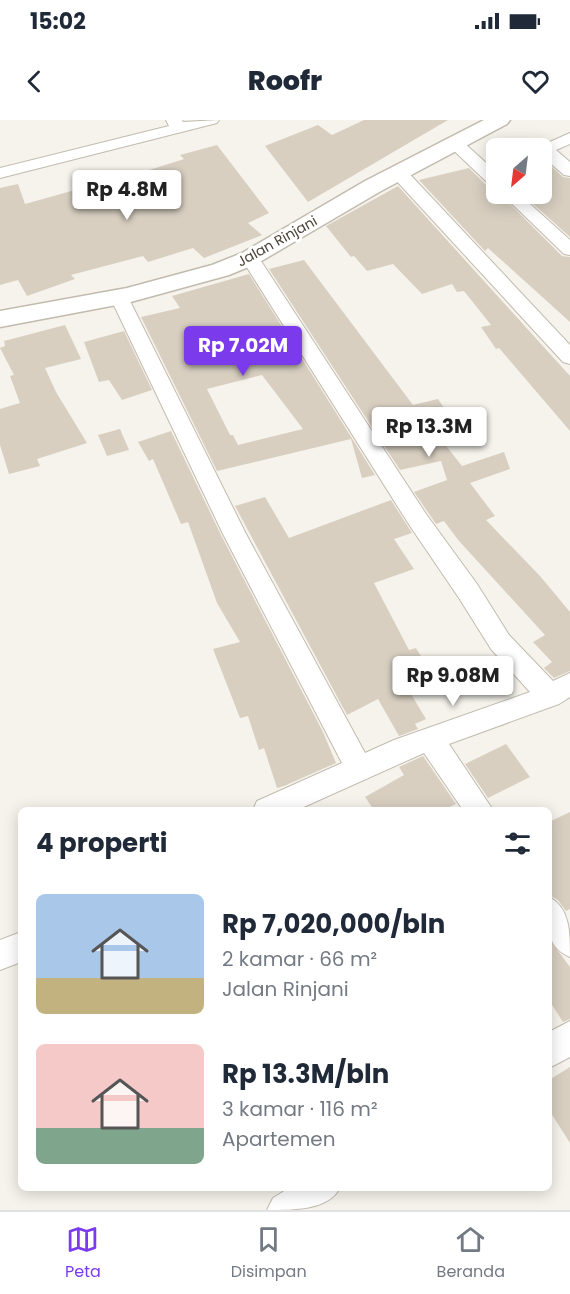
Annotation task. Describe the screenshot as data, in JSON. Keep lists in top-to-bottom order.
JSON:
{
  "streets": {
    "street": ["Jalan Rinjani"]
  },
  "north": "bottom left",
  "page": {
    "status": "15:02",
    "header": "Roofr",
    "price": [
      "Rp 4.8M",
      "Rp 7.02M",
      "Rp 13.3M",
      "Rp 9.08M"
    ],
    "heading": "4 properti",
    "list": [
      {
        "name": "Rp 7,020,000/bln",
        "note": "2 kamar · 66 m² · Jalan Rinjani"
      },
      {
        "name": "Rp 13.3M/bln",
        "note": "3 kamar · 116 m² · Apartemen"
      }
    ],
    "tabs": ["Peta", "Disimpan", "Beranda"]
  }
}
